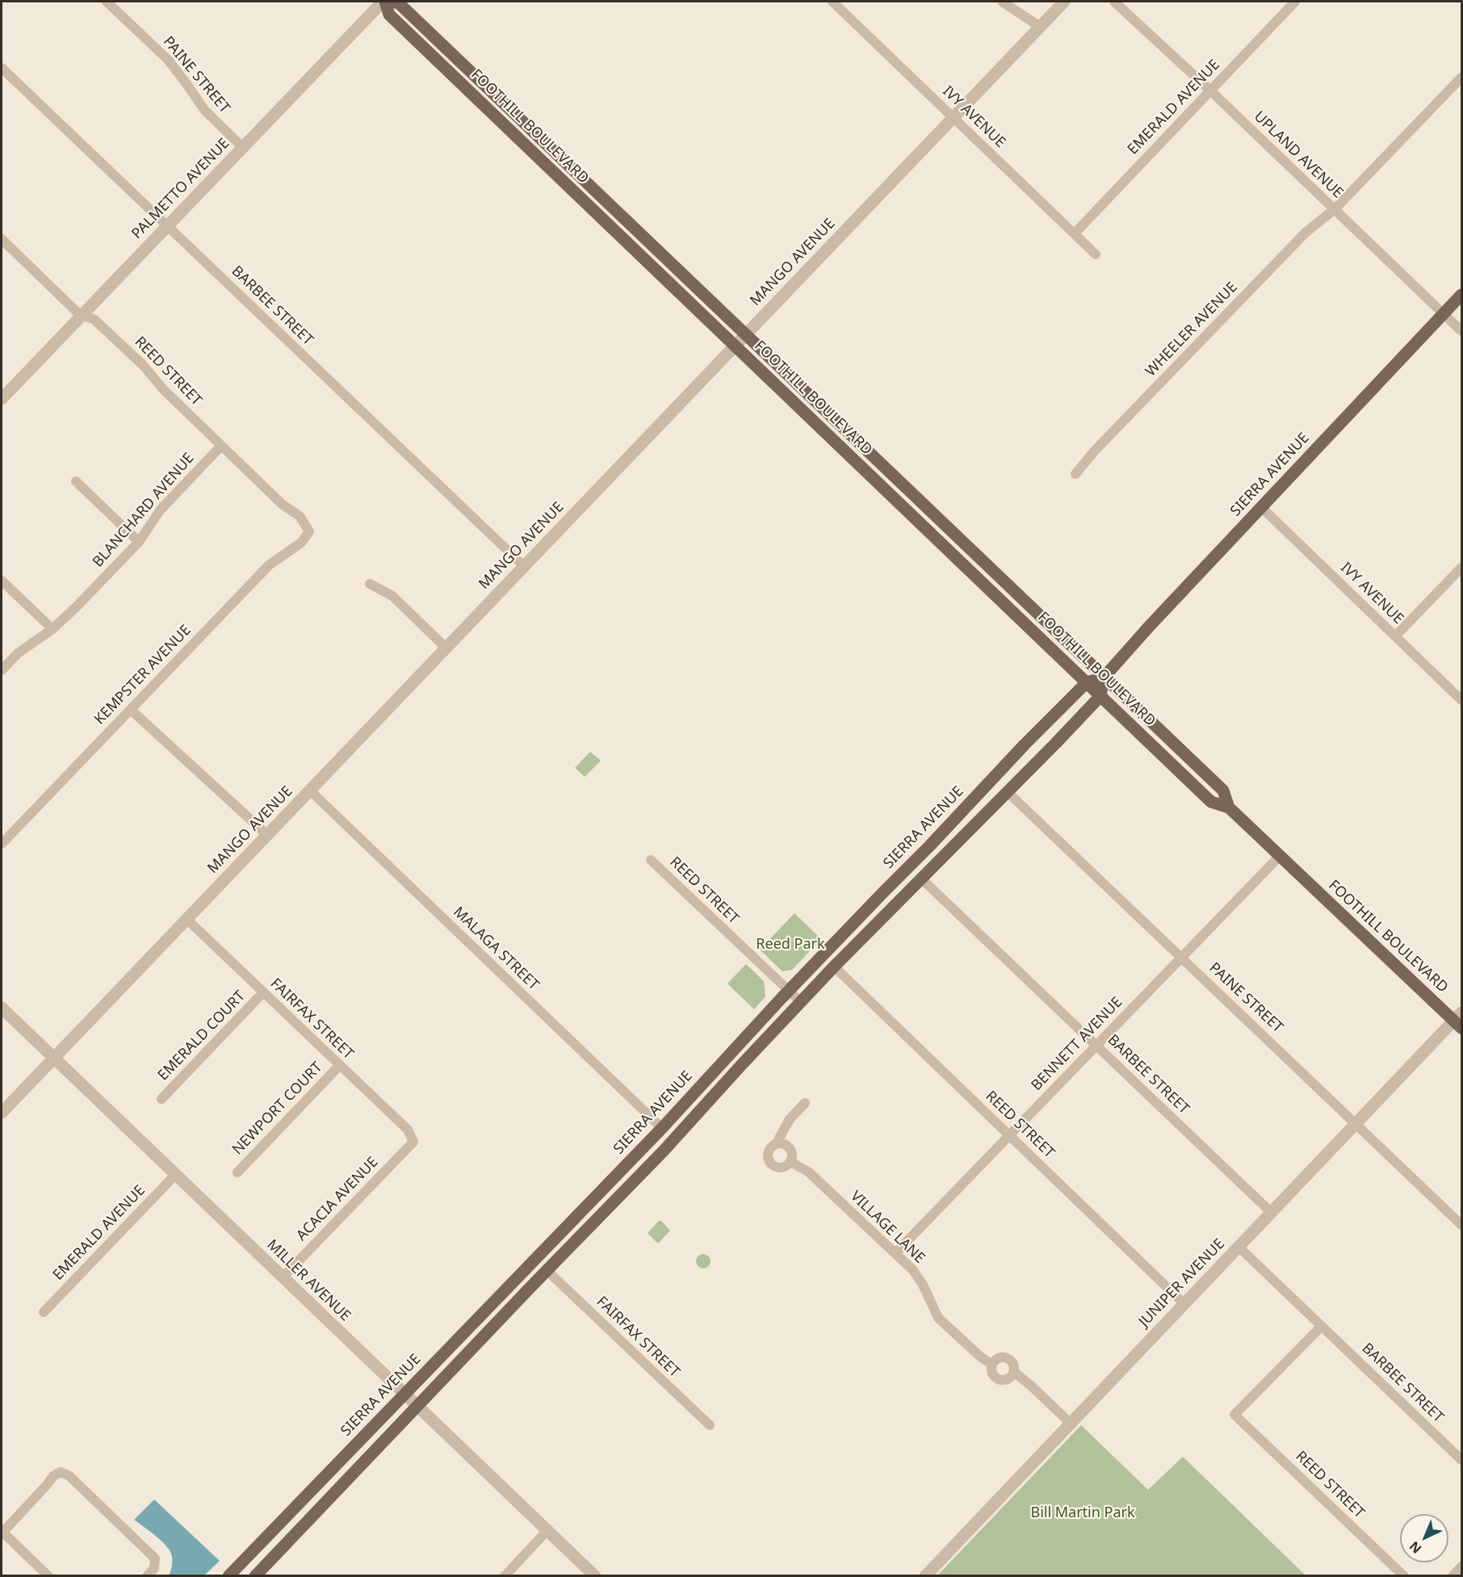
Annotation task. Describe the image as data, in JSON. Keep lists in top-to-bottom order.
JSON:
{
  "streets": {
    "main road": ["FOOTHILL BOULEVARD", "SIERRA AVENUE"],
    "street": [
      "PAINE STREET",
      "EMERALD AVENUE",
      "IVY AVENUE",
      "UPLAND AVENUE",
      "PALMETTO AVENUE",
      "MANGO AVENUE",
      "BARBEE STREET",
      "WHEELER AVENUE",
      "REED STREET",
      "BLANCHARD AVENUE",
      "KEMPSTER AVENUE",
      "MALAGA STREET",
      "FAIRFAX STREET",
      "EMERALD COURT",
      "BENNETT AVENUE",
      "NEWPORT COURT",
      "ACACIA AVENUE",
      "VILLAGE LANE",
      "MILLER AVENUE",
      "JUNIPER AVENUE"
    ]
  },
  "crossings": [
    ["PAINE STREET", "PALMETTO AVENUE"],
    ["PAINE STREET", "BENNETT AVENUE"],
    ["PAINE STREET", "JUNIPER AVENUE"],
    ["EMERALD AVENUE", "IVY AVENUE"],
    ["EMERALD AVENUE", "UPLAND AVENUE"],
    ["EMERALD AVENUE", "MILLER AVENUE"],
    ["IVY AVENUE", "MANGO AVENUE"],
    ["IVY AVENUE", "SIERRA AVENUE"],
    ["FOOTHILL BOULEVARD", "PALMETTO AVENUE"],
    ["FOOTHILL BOULEVARD", "MANGO AVENUE"],
    ["FOOTHILL BOULEVARD", "SIERRA AVENUE"],
    ["FOOTHILL BOULEVARD", "BENNETT AVENUE"],
    ["FOOTHILL BOULEVARD", "JUNIPER AVENUE"],
    ["UPLAND AVENUE", "WHEELER AVENUE"],
    ["UPLAND AVENUE", "SIERRA AVENUE"],
    ["PALMETTO AVENUE", "BARBEE STREET"],
    ["PALMETTO AVENUE", "REED STREET"],
    ["MANGO AVENUE", "BARBEE STREET"],
    ["MANGO AVENUE", "MALAGA STREET"],
    ["MANGO AVENUE", "FAIRFAX STREET"],
    ["MANGO AVENUE", "MILLER AVENUE"],
    ["BARBEE STREET", "REED STREET"],
    ["BARBEE STREET", "BENNETT AVENUE"],
    ["BARBEE STREET", "JUNIPER AVENUE"],
    ["REED STREET", "SIERRA AVENUE"],
    ["REED STREET", "BLANCHARD AVENUE"],
    ["REED STREET", "KEMPSTER AVENUE"],
    ["REED STREET", "BENNETT AVENUE"],
    ["REED STREET", "JUNIPER AVENUE"],
    ["SIERRA AVENUE", "MALAGA STREET"],
    ["SIERRA AVENUE", "MILLER AVENUE"],
    ["FAIRFAX STREET", "EMERALD COURT"],
    ["FAIRFAX STREET", "NEWPORT COURT"],
    ["FAIRFAX STREET", "ACACIA AVENUE"],
    ["BENNETT AVENUE", "VILLAGE LANE"],
    ["ACACIA AVENUE", "MILLER AVENUE"]
  ],
  "parks": ["Reed Park", "Bill Martin Park"],
  "north": "bottom left"
}
